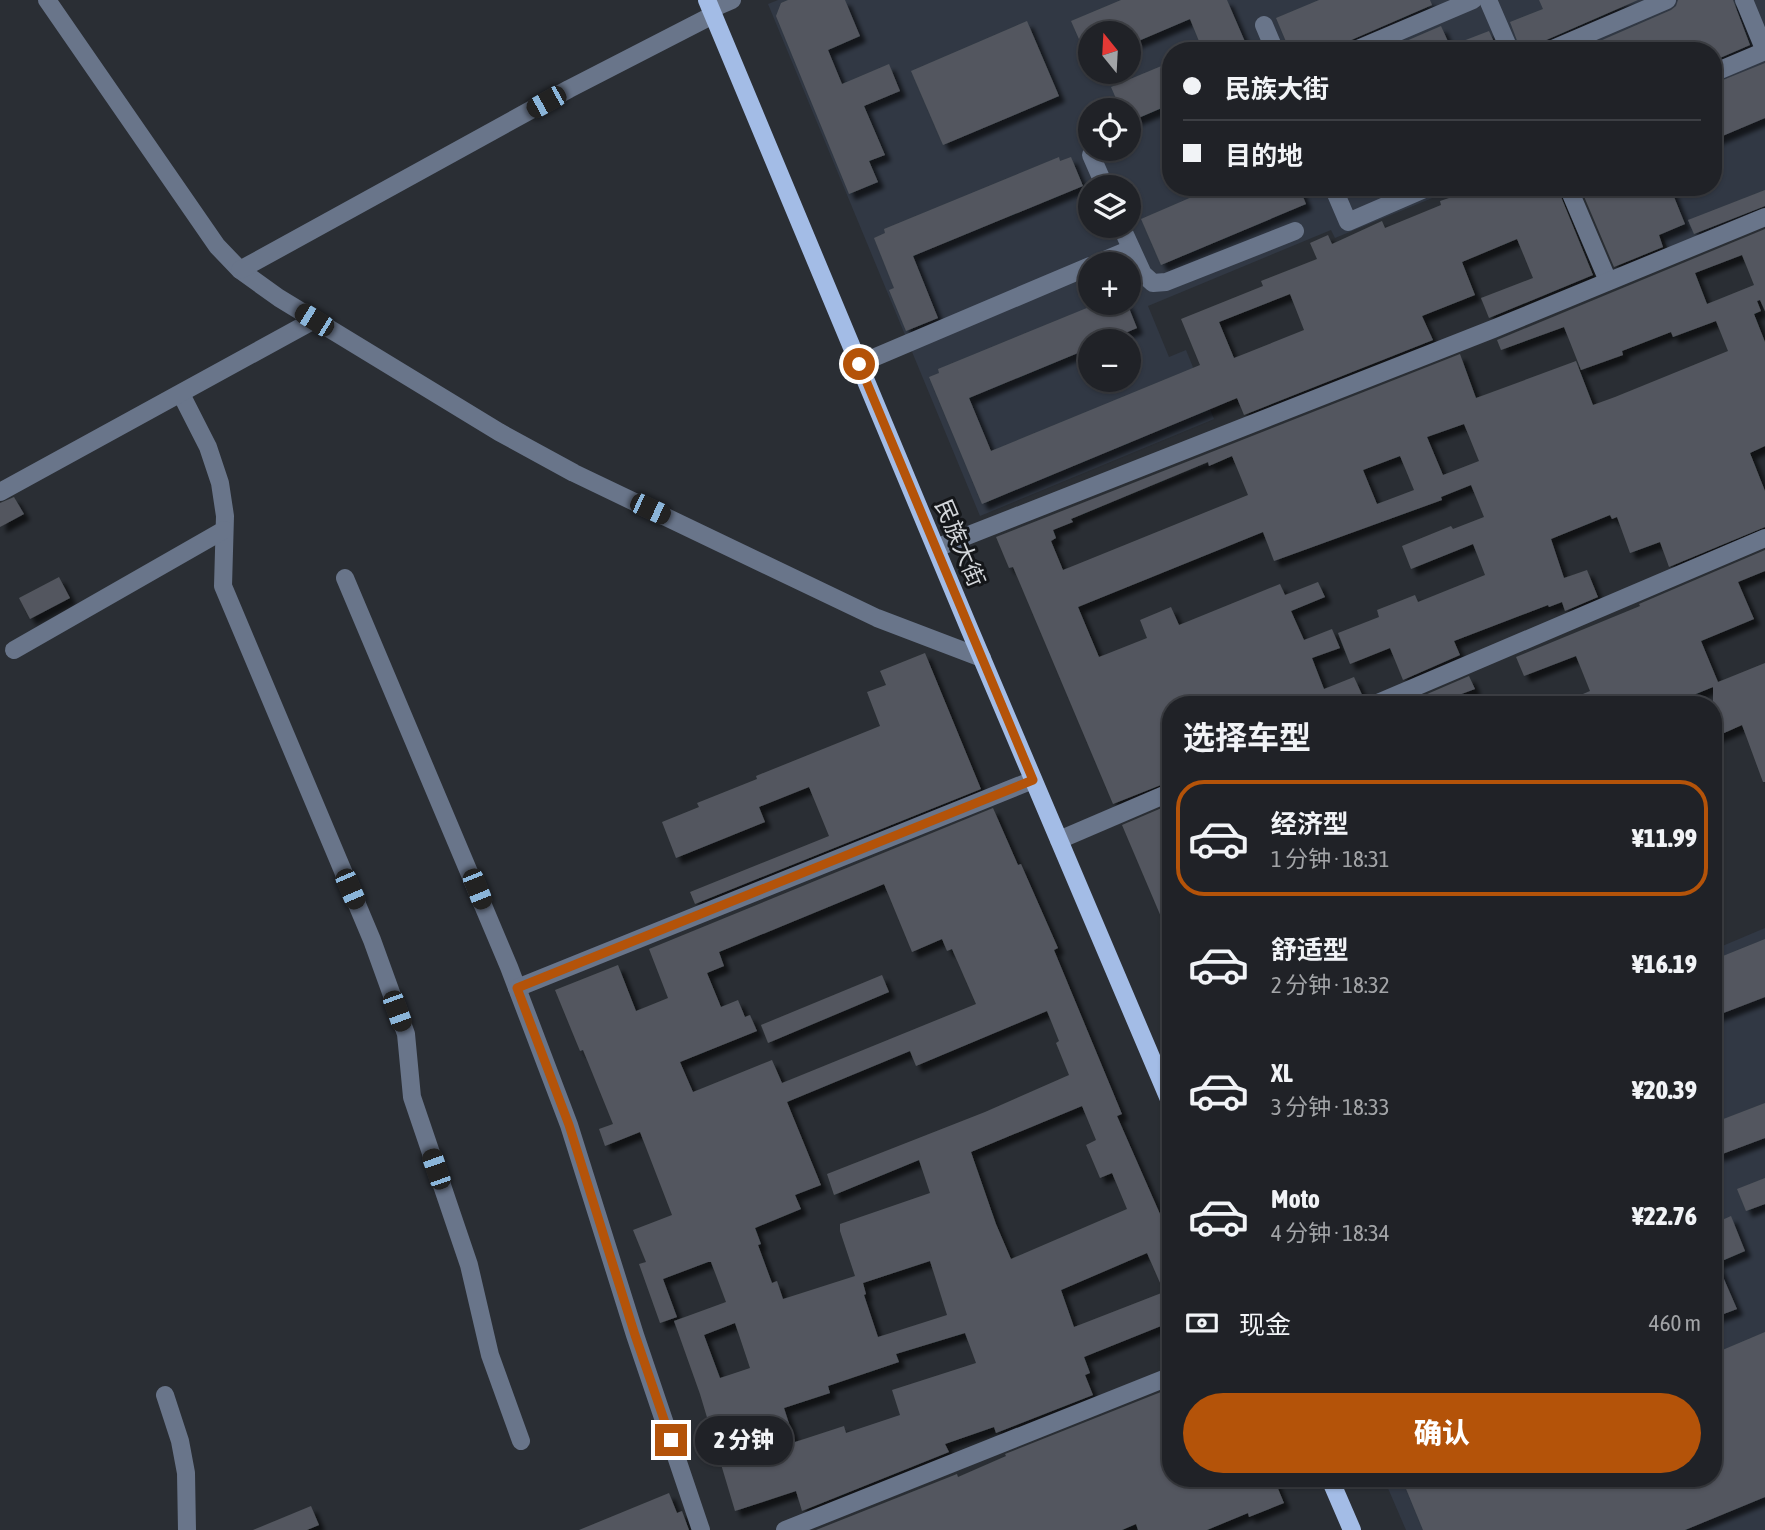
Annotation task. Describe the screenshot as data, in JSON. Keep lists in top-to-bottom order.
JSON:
{
  "streets": {
    "main road": ["民族大街"]
  },
  "north": "top",
  "page": {
    "map_buttons": ["+", "−"],
    "banner": ["民族大街", "目的地"],
    "heading": "选择车型",
    "list": [
      {
        "name": "经济型",
        "note": "1 分钟 · 18:31",
        "value": "¥11.99"
      },
      {
        "name": "舒适型",
        "note": "2 分钟 · 18:32",
        "value": "¥16.19"
      },
      {
        "name": "XL",
        "note": "3 分钟 · 18:33",
        "value": "¥20.39"
      },
      {
        "name": "Moto",
        "note": "4 分钟 · 18:34",
        "value": "¥22.76"
      }
    ],
    "pay": ["现金", "460 m"],
    "buttons": "确认",
    "bubble": "2 分钟"
  }
}
